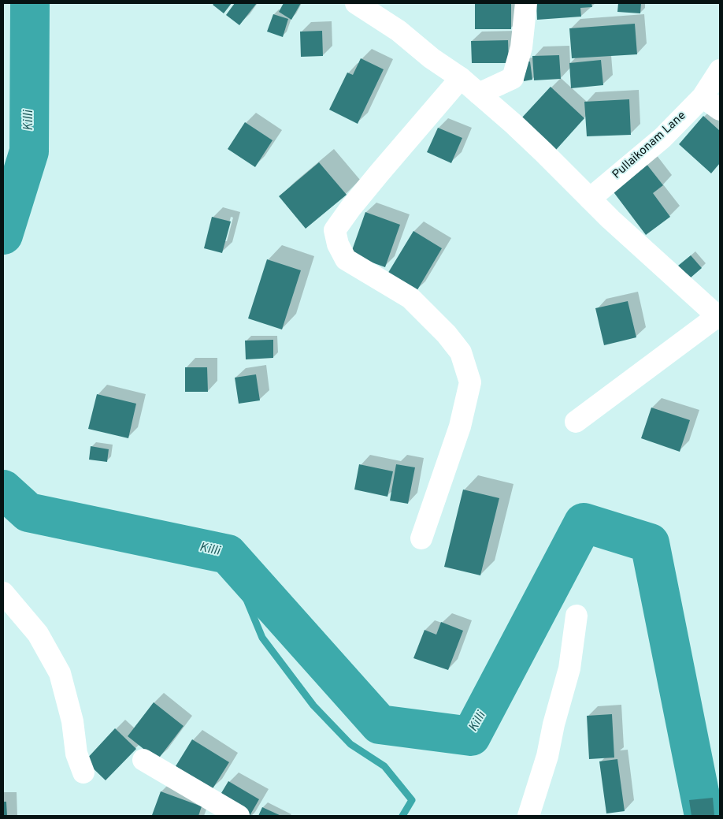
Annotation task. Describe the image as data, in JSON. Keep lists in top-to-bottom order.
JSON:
{
  "streets": {
    "street": ["Pullaikonam Lane"]
  },
  "water": ["Killi"]
}
